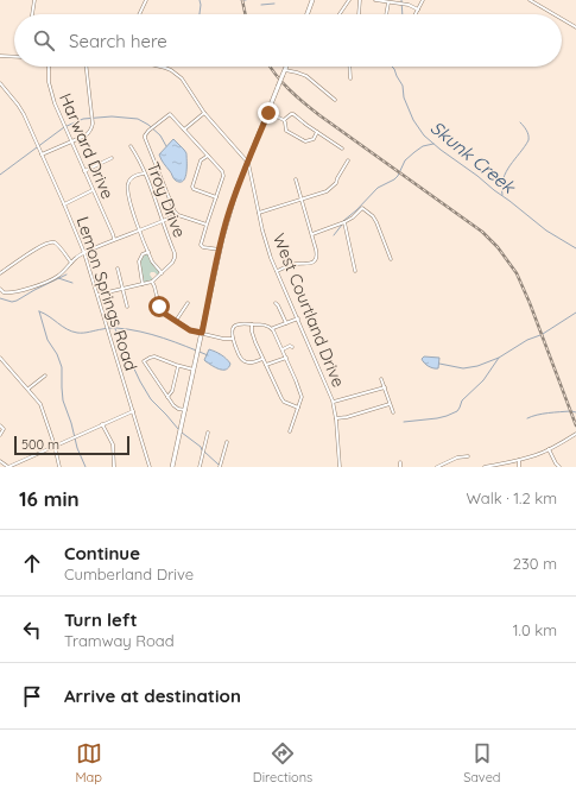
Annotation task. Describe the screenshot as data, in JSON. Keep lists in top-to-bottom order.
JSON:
{
  "streets": {
    "street": [
      "Harward Drive",
      "Troy Drive",
      "Lemon Springs Road",
      "West Courtland Drive"
    ]
  },
  "crossings": [
    ["Troy Drive", "Lemon Springs Road"]
  ],
  "water": ["Skunk Creek"],
  "scale_bar": "500 m",
  "page": {
    "search": "Search here",
    "scale": "500 m",
    "heading": ["16 min", "Walk · 1.2 km"],
    "list": [
      ["Continue", "Cumberland Drive", "230 m"],
      ["Turn left", "Tramway Road", "1.0 km"],
      "Arrive at destination"
    ],
    "nav": ["Map", "Directions", "Saved"]
  }
}
